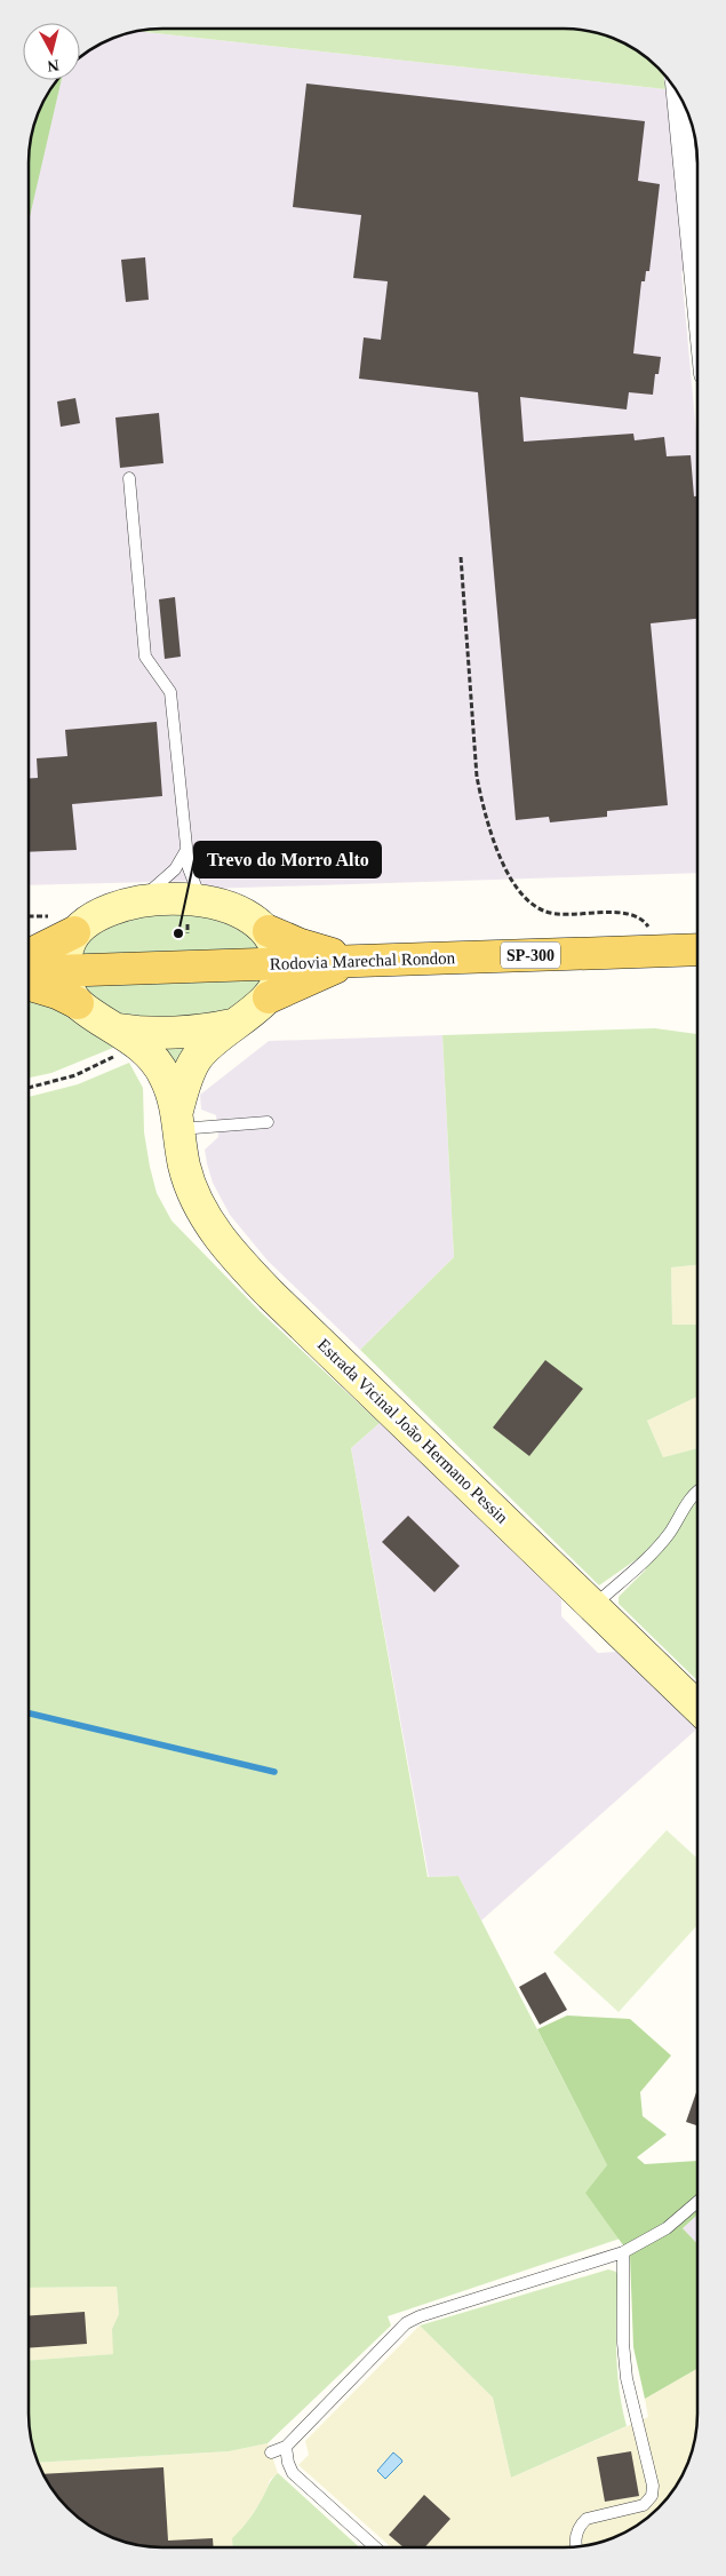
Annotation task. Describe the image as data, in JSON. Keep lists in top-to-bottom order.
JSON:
{
  "streets": {
    "main road": ["SP-300", "Rodovia Marechal Rondon", "Estrada Vicinal João Hermano Pessin"]
  },
  "places": ["Trevo do Morro Alto"],
  "north": "bottom"
}
